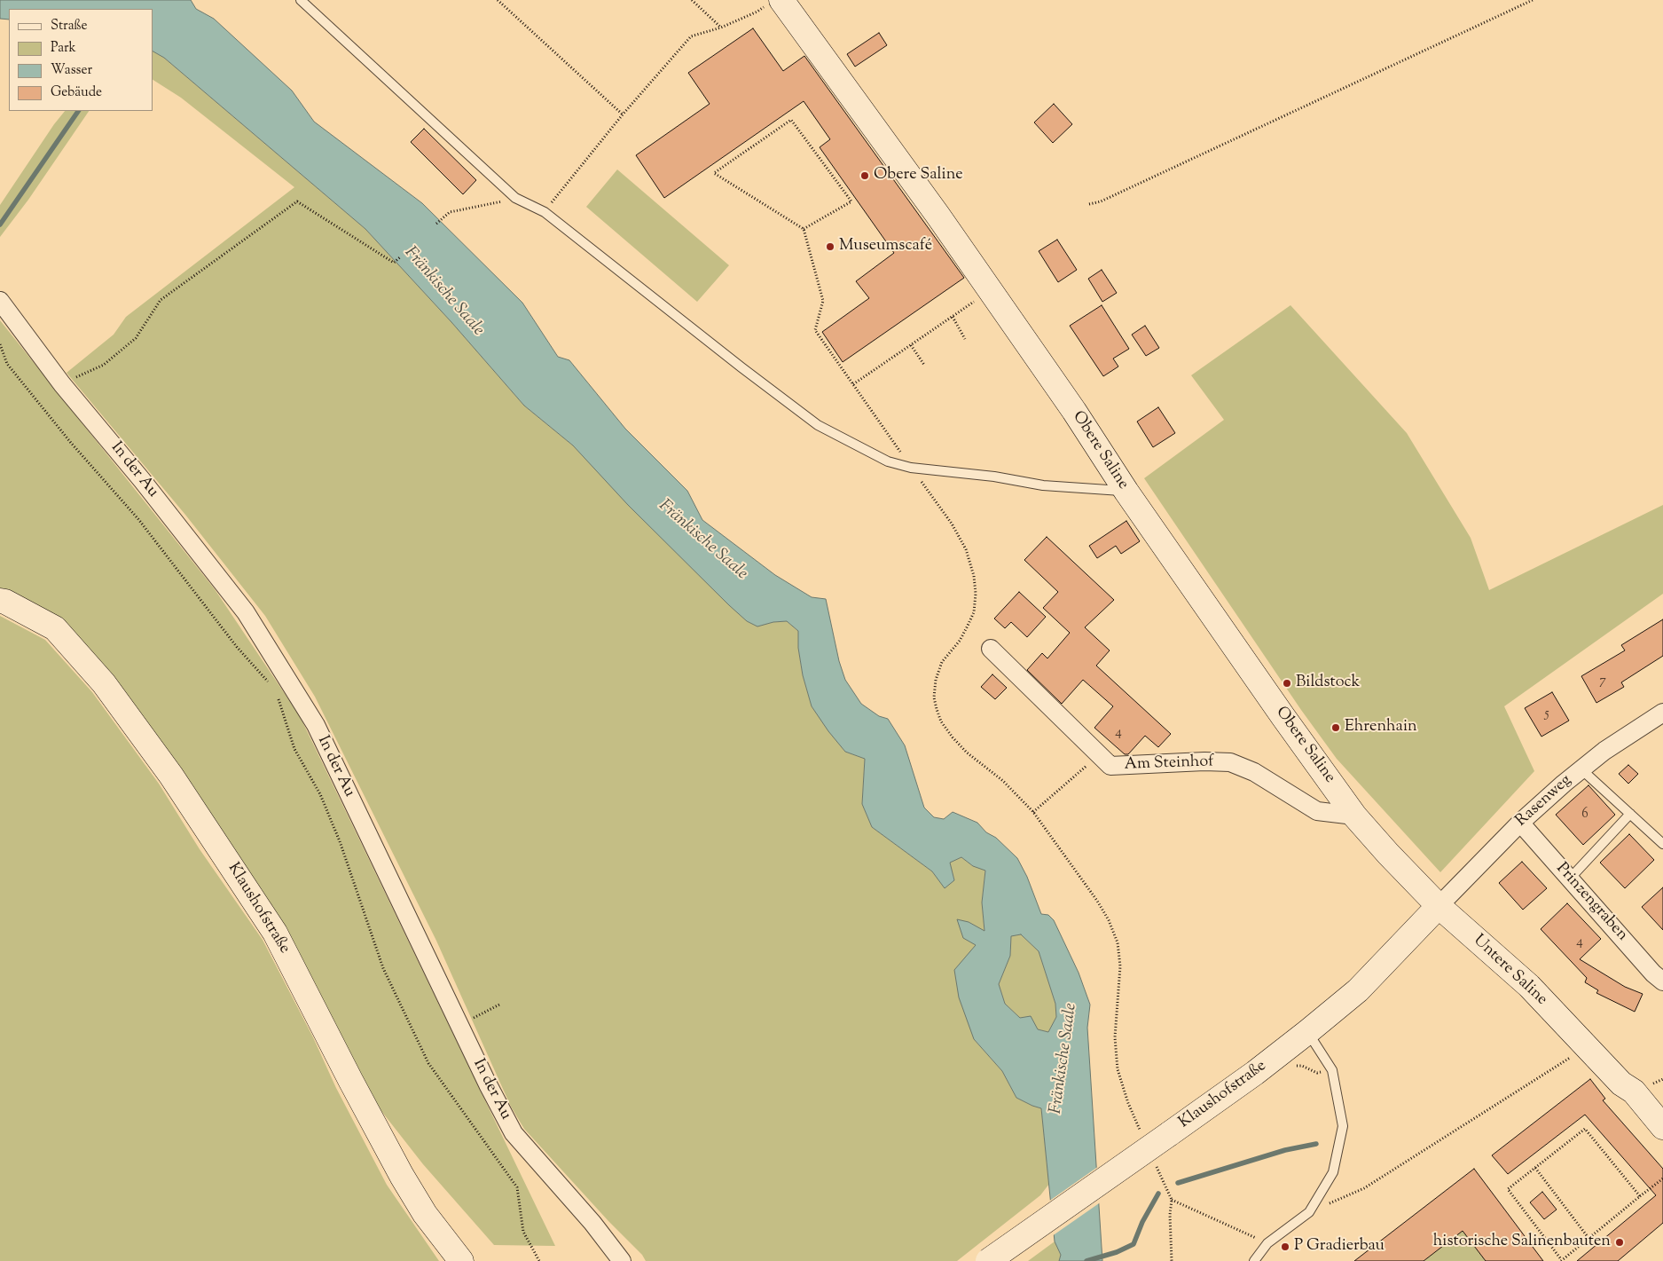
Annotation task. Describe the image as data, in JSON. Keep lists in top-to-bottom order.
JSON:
{
  "streets": {
    "main road": ["Obere Saline", "Klaushofstraße", "Untere Saline"],
    "street": [
      "In der Au",
      "Am Steinhof",
      "Rasenweg",
      "Prinzengraben"
    ]
  },
  "crossings": [
    ["Obere Saline", "Am Steinhof"],
    ["Obere Saline", "Untere Saline"],
    ["Am Steinhof", "Untere Saline"],
    ["Rasenweg", "Prinzengraben"],
    ["Rasenweg", "Klaushofstraße"],
    ["Rasenweg", "Untere Saline"],
    ["Klaushofstraße", "Untere Saline"]
  ],
  "water": ["Fränkische Saale"],
  "places": [
    "Obere Saline",
    "Museumscafé",
    "Bildstock",
    "Ehrenhain",
    "historische Salinenbauten",
    "P Gradierbau"
  ],
  "house_numbers": [
    "7",
    "5",
    "4",
    "6",
    "4"
  ],
  "legend": [
    "Straße",
    "Park",
    "Wasser",
    "Gebäude"
  ]
}
